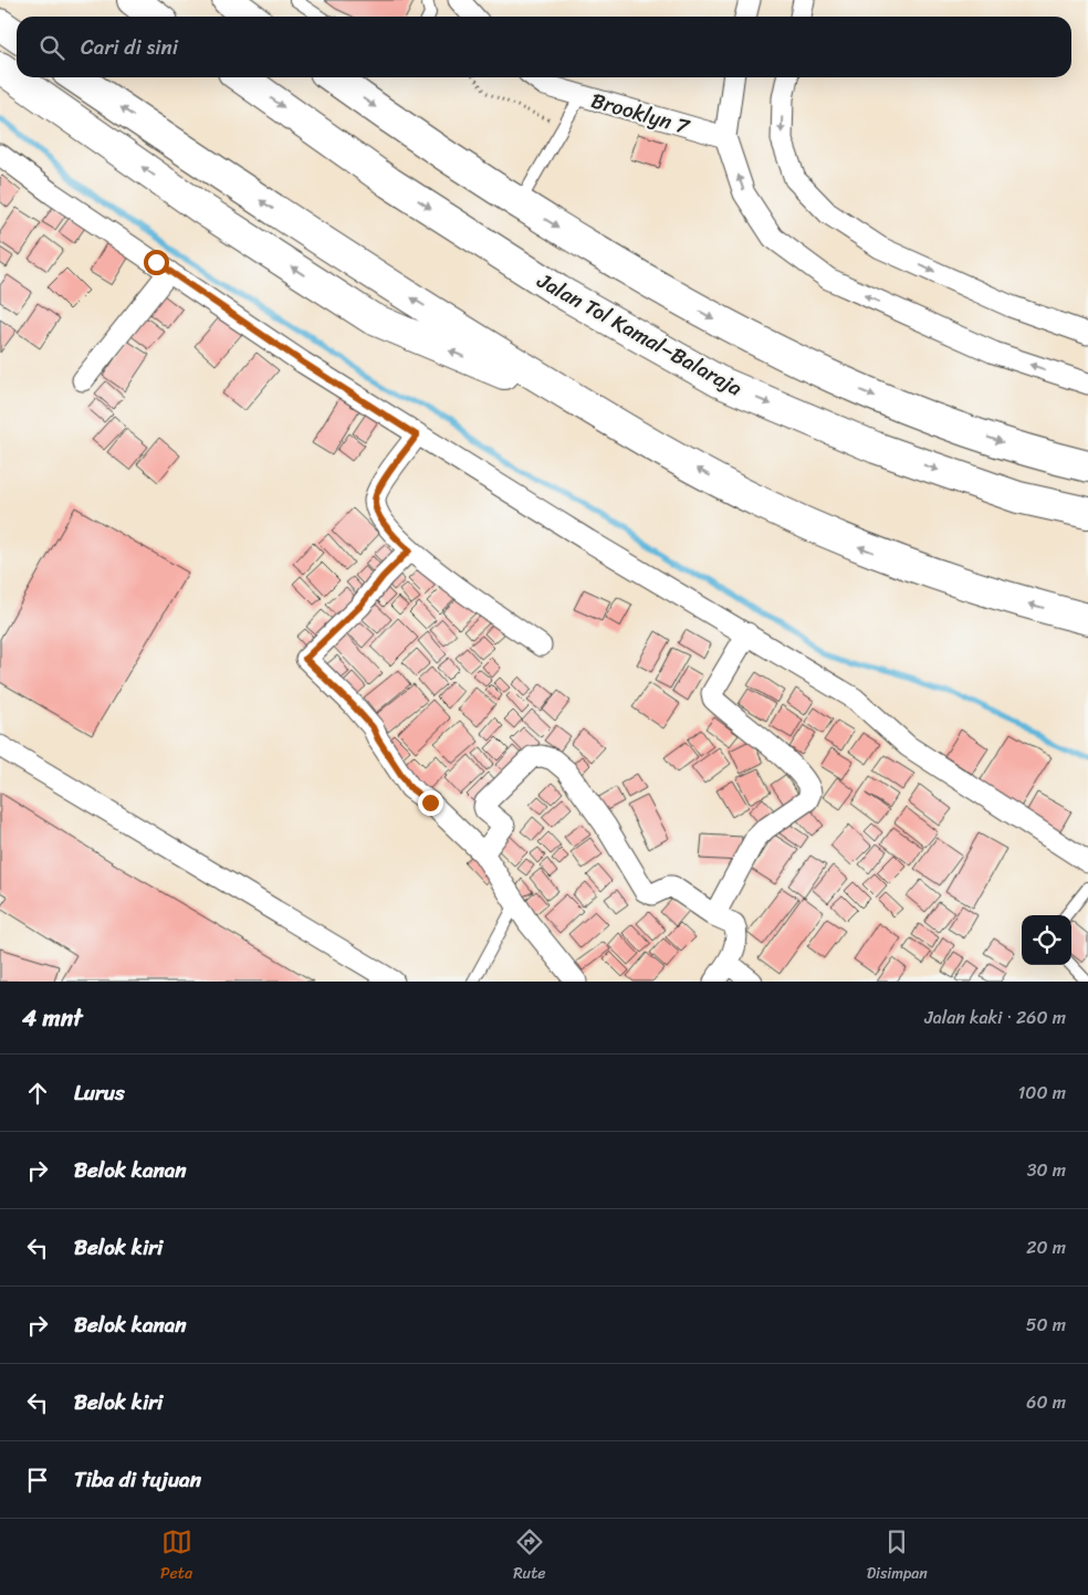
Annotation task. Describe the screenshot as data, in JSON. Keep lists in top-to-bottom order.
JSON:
{
  "streets": {
    "highway": ["Jalan Tol Kamal–Balaraja"],
    "street": ["Brooklyn 7"]
  },
  "page": {
    "search": "Cari di sini",
    "heading": ["4 mnt", "Jalan kaki · 260 m"],
    "list": [
      ["Lurus", "100 m"],
      ["Belok kanan", "30 m"],
      ["Belok kiri", "20 m"],
      ["Belok kanan", "50 m"],
      ["Belok kiri", "60 m"],
      "Tiba di tujuan"
    ],
    "nav": ["Peta", "Rute", "Disimpan"]
  }
}
